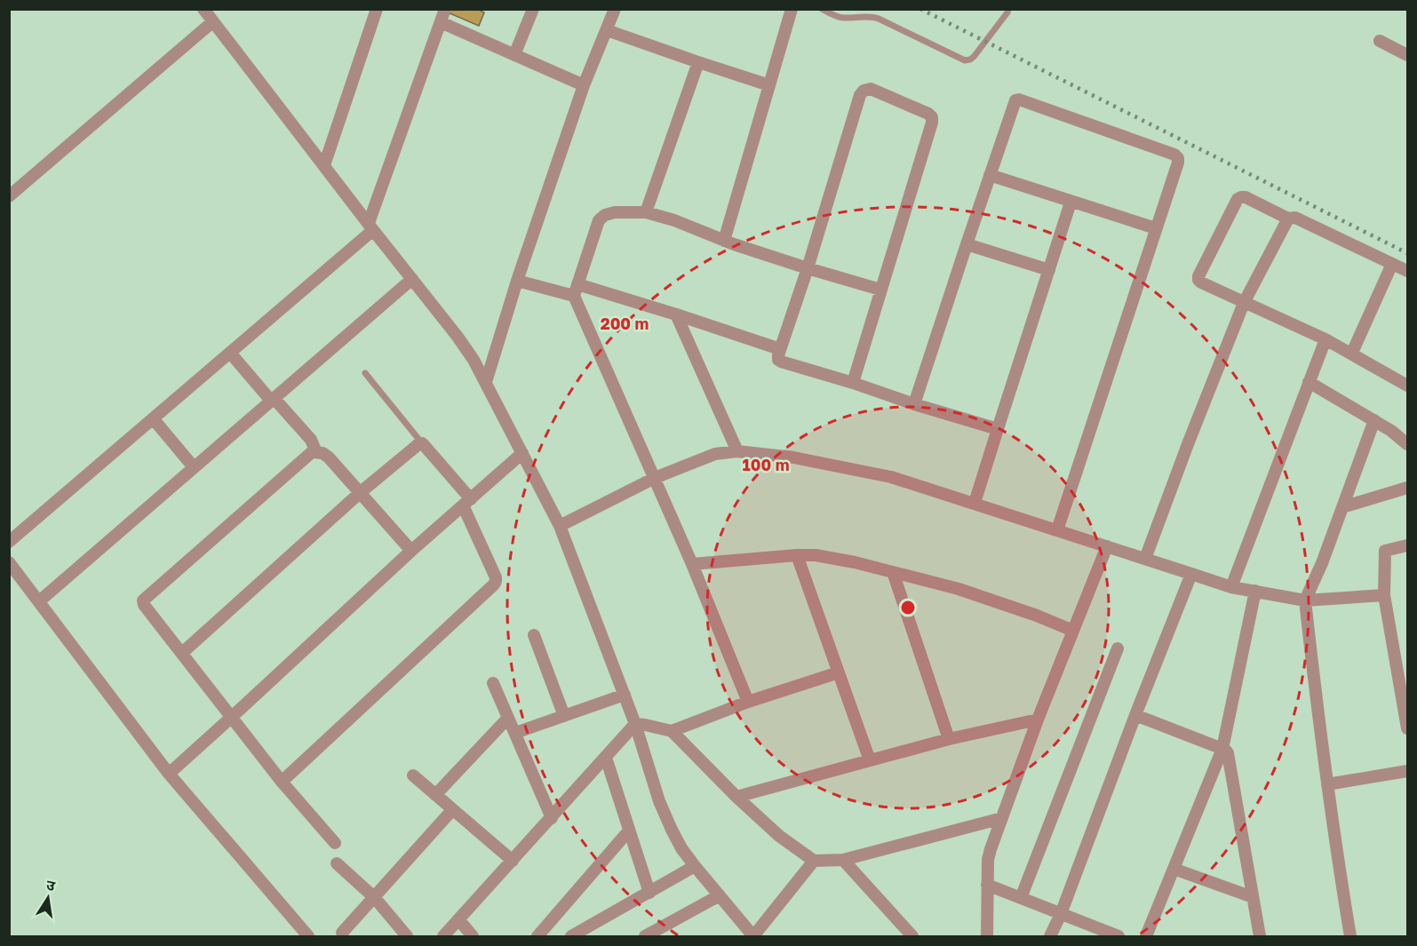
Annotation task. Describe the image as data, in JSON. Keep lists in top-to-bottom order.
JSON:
{
  "north": "top",
  "rings": ["200 m", "100 m"]
}
